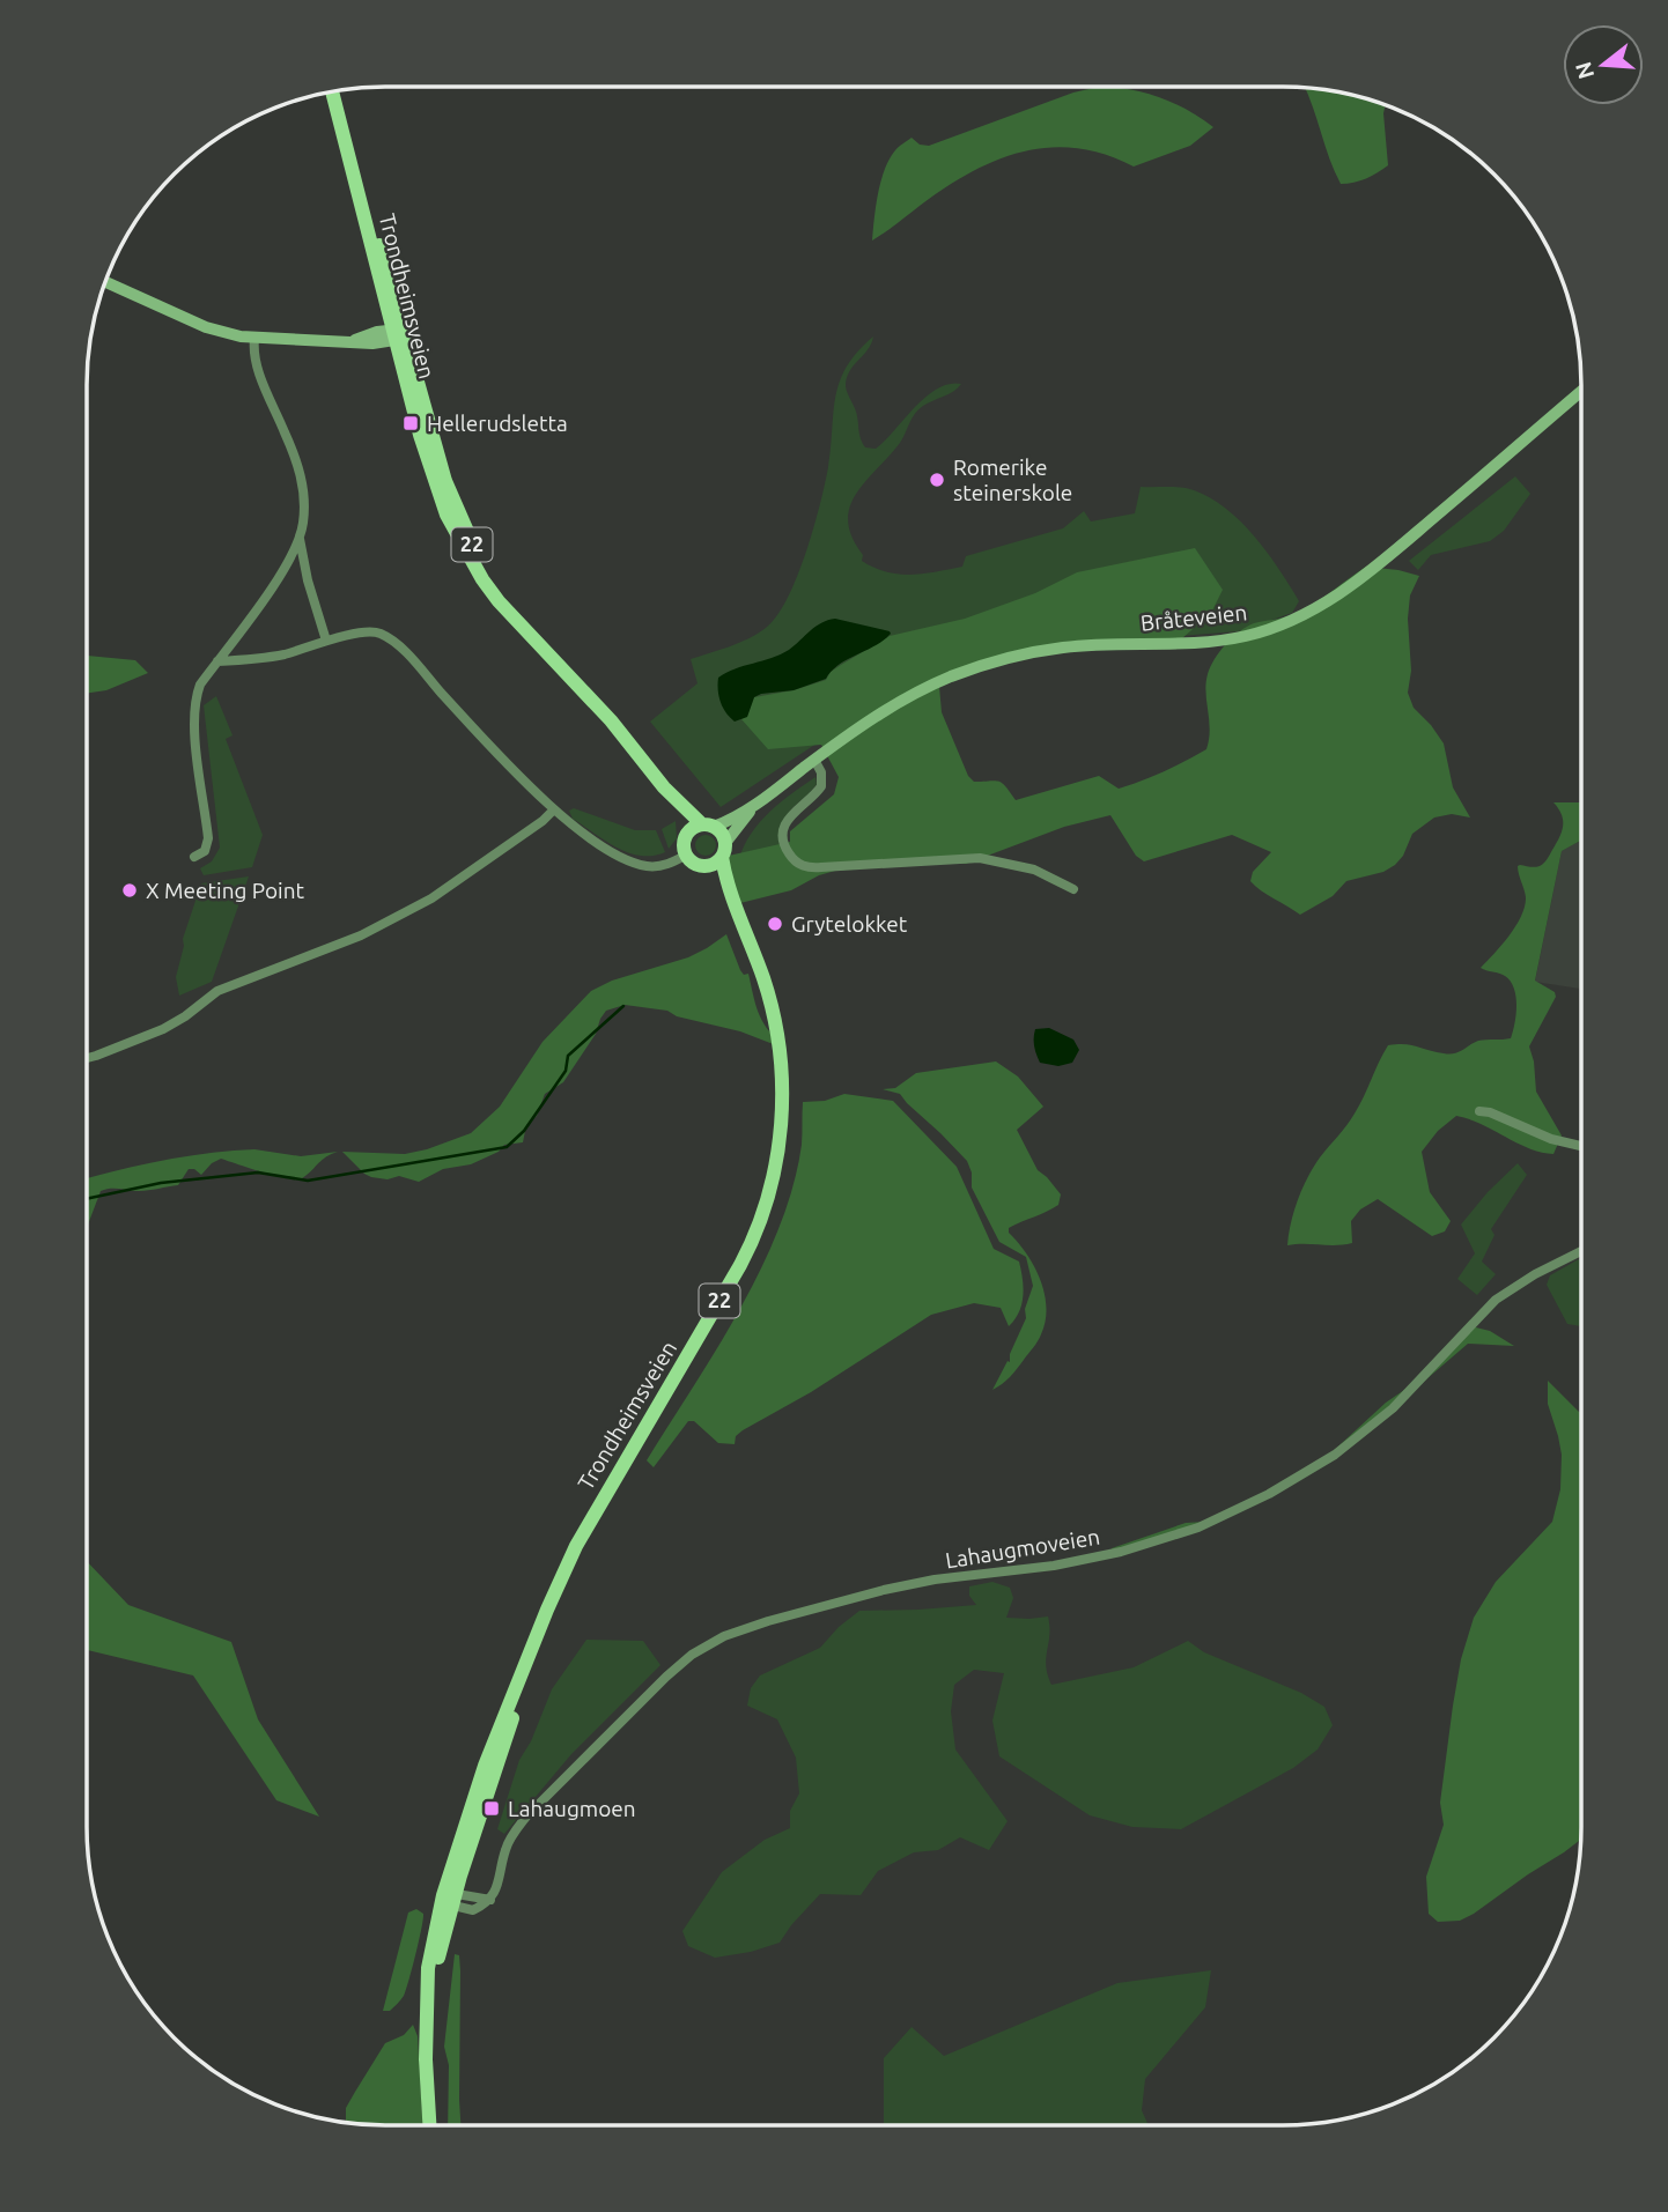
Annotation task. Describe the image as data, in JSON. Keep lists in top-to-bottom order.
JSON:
{
  "streets": {
    "main road": ["Trondheimsveien", "22", "Bråteveien"],
    "street": ["Lahaugmoveien"]
  },
  "crossings": [
    ["Trondheimsveien", "22"],
    ["Trondheimsveien", "Bråteveien"],
    ["Trondheimsveien", "Lahaugmoveien"],
    ["22", "Bråteveien"]
  ],
  "places": {
    "transit": ["Hellerudsletta", "Lahaugmoen"],
    "other": ["Romerike steinerskole", "X Meeting Point", "Grytelokket"]
  },
  "north": "left"
}
